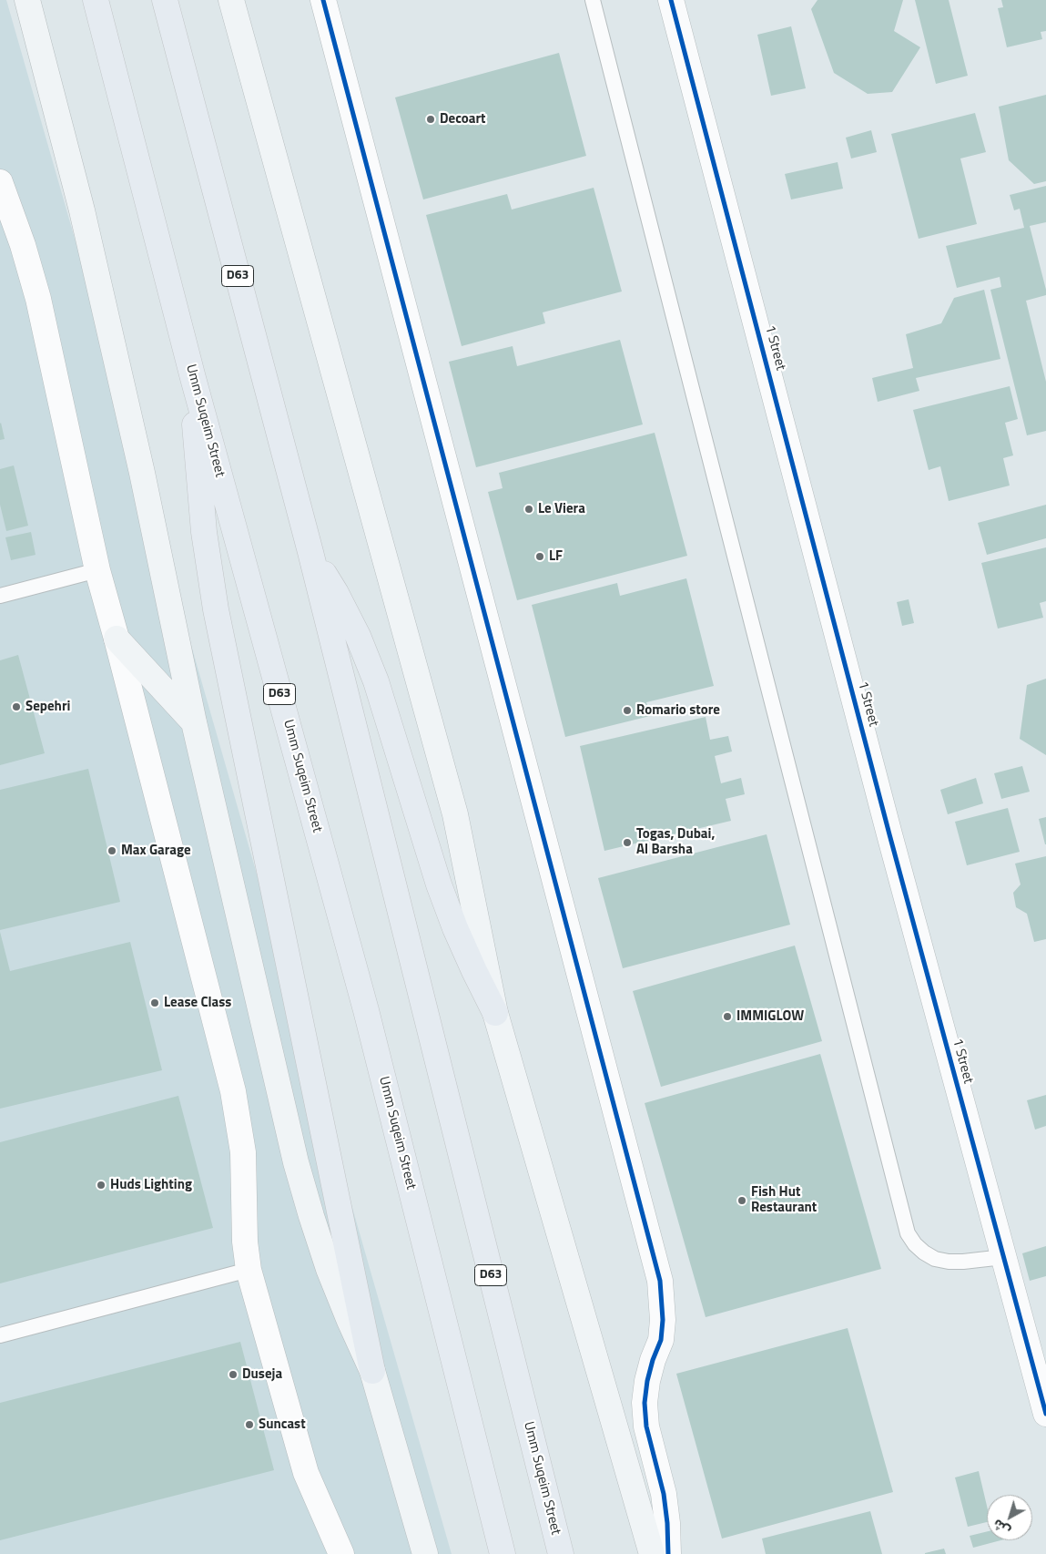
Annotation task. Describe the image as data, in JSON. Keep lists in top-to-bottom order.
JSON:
{
  "streets": {
    "main road": ["D63", "Umm Suqeim Street"],
    "street": ["1 Street"]
  },
  "places": [
    "Decoart",
    "Le Viera",
    "LF",
    "Sepehri",
    "Romario store",
    "Togas, Dubai, Al Barsha",
    "Max Garage",
    "Lease Class",
    "IMMIGLOW",
    "Huds Lighting",
    "Fish Hut Restaurant",
    "Duseja",
    "Suncast"
  ],
  "north": "bottom left"
}
